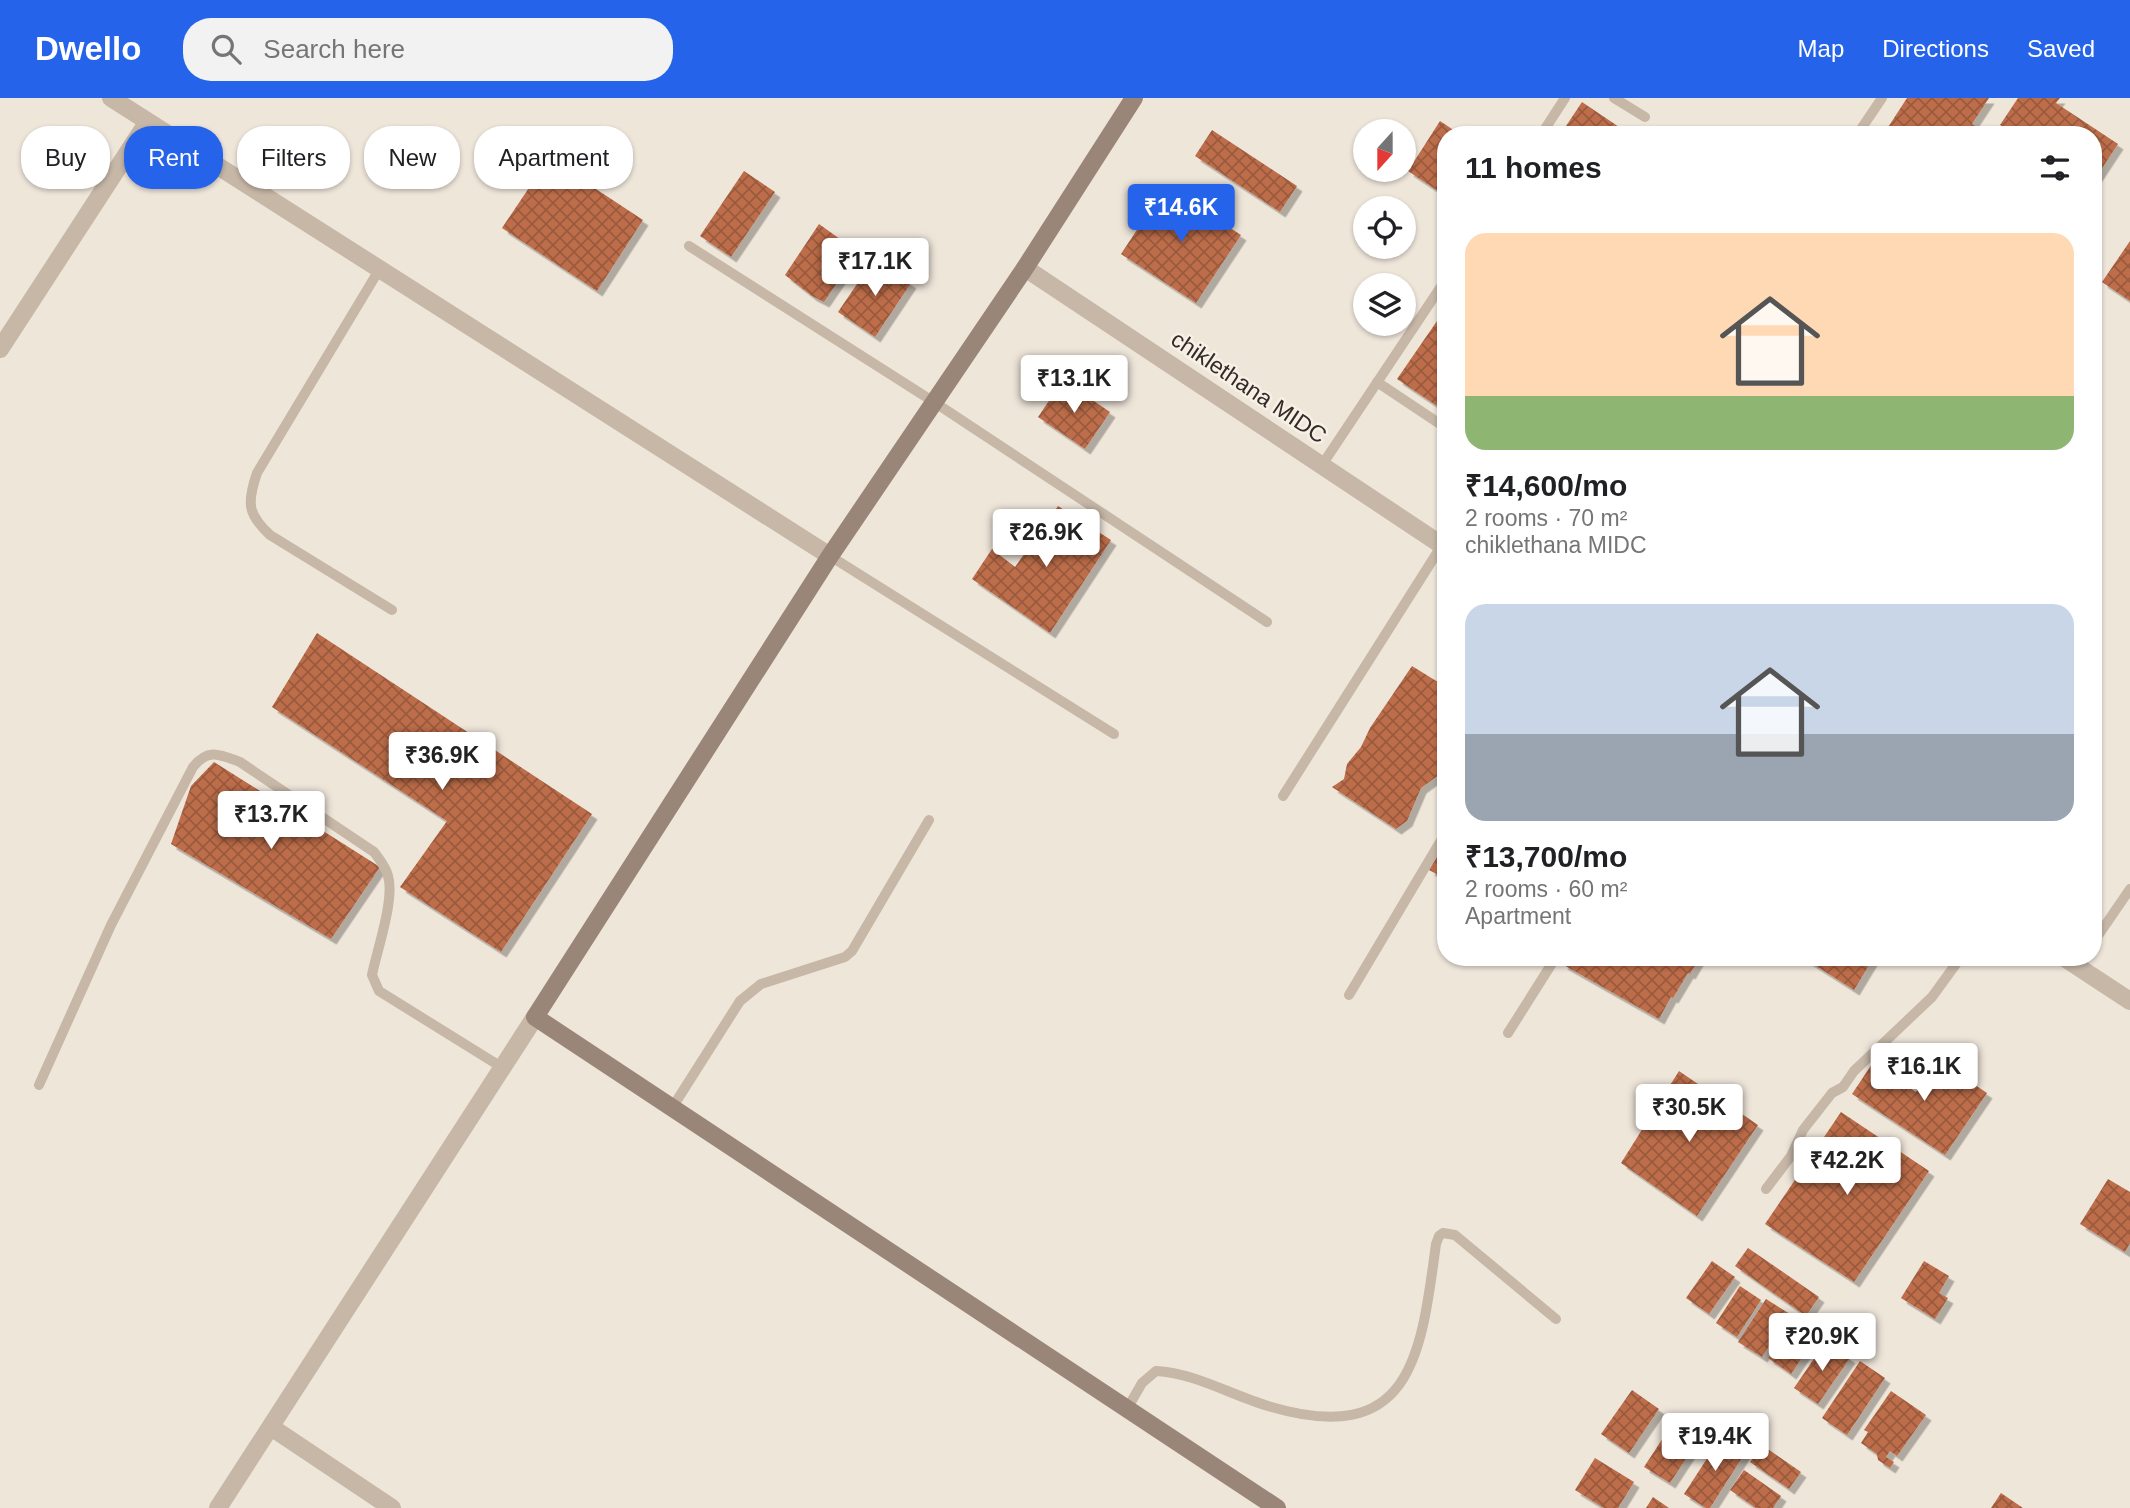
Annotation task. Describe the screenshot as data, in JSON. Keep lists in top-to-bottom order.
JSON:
{
  "streets": {
    "street": ["chiklethana MIDC"]
  },
  "north": "bottom",
  "page": {
    "header": "Dwello",
    "search": "Search here",
    "nav": ["Map", "Directions", "Saved"],
    "chip": [
      "Buy",
      "Rent",
      "Filters",
      "New",
      "Apartment"
    ],
    "heading": "11 homes",
    "price": [
      "₹14.6K",
      "₹17.1K",
      "₹13.1K",
      "₹26.9K",
      "₹36.9K",
      "₹13.7K",
      "₹16.1K",
      "₹30.5K",
      "₹42.2K",
      "₹20.9K",
      "₹19.4K"
    ],
    "list": [
      {
        "name": "₹14,600/mo",
        "note": "2 rooms · 70 m² · chiklethana MIDC"
      },
      {
        "name": "₹13,700/mo",
        "note": "2 rooms · 60 m² · Apartment"
      }
    ]
  }
}
